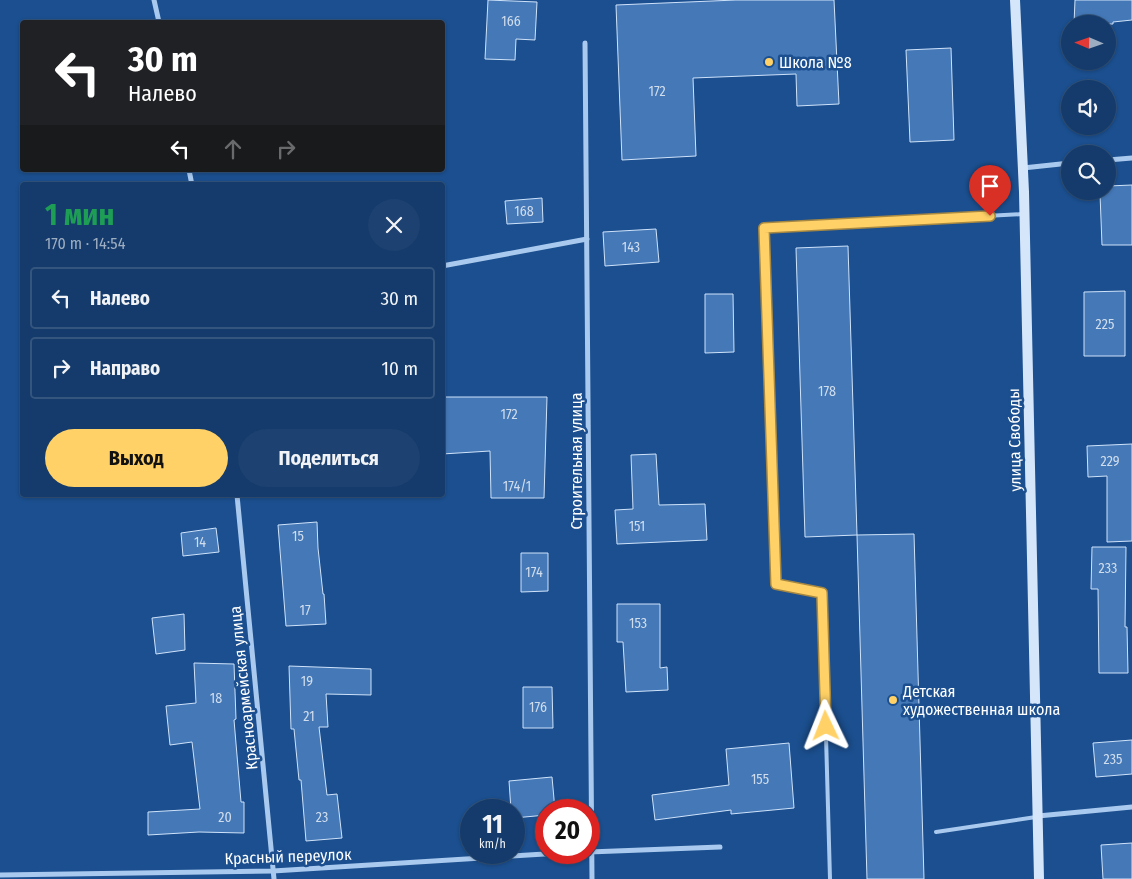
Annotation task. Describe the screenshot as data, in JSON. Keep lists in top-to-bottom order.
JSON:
{
  "streets": {
    "main road": ["улица Свободы"],
    "street": ["Строительная улица", "Красноармейская улица", "Красный переулок"]
  },
  "crossings": [
    ["Красноармейская улица", "Красный переулок"]
  ],
  "places": ["Школа №8", "Детская художественная школа"],
  "house_numbers": [
    "166",
    "172",
    "168",
    "143",
    "225",
    "178",
    "172",
    "229",
    "174/1",
    "151",
    "15",
    "14",
    "233",
    "174",
    "17",
    "153",
    "19",
    "18",
    "176",
    "21",
    "235",
    "155",
    "20",
    "23"
  ],
  "north": "left",
  "page": {
    "turn": ["30 m", "Налево"],
    "heading": ["1 мин", "170 m · 14:54"],
    "list": [
      {
        "name": "Налево",
        "value": "30 m"
      },
      {
        "name": "Направо",
        "value": "10 m"
      }
    ],
    "buttons": ["Выход", "Поделиться"],
    "speed": "11 km/h",
    "limit": "20"
  }
}
